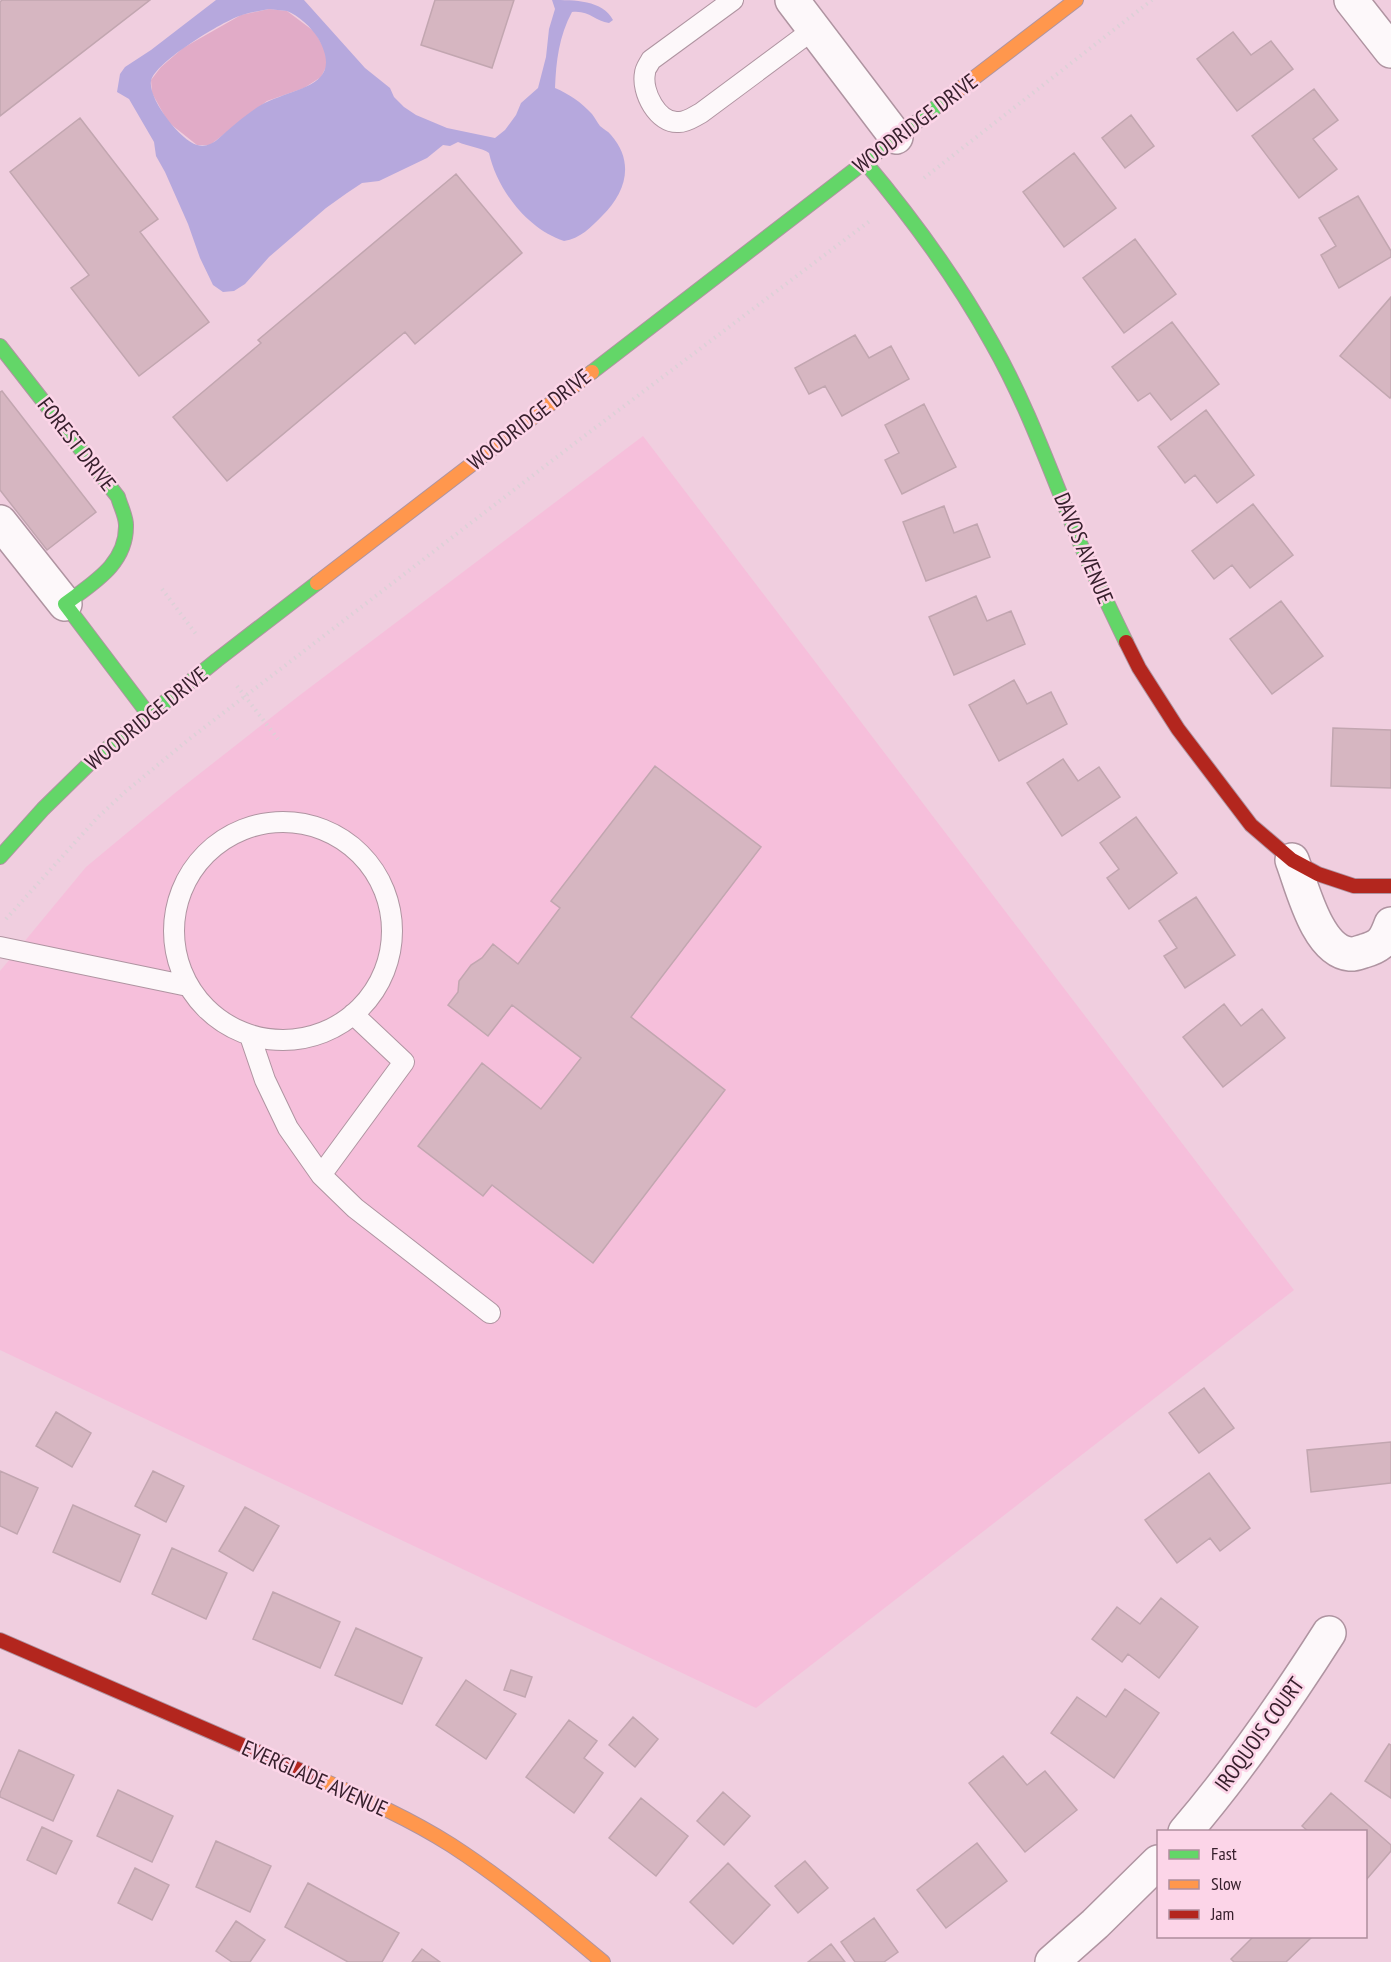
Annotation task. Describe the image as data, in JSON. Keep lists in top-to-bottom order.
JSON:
{
  "streets": {
    "street": [
      "WOODRIDGE DRIVE",
      "FOREST DRIVE",
      "DAVOS AVENUE",
      "IROQUOIS COURT",
      "EVERGLADE AVENUE"
    ]
  },
  "crossings": [
    ["WOODRIDGE DRIVE", "DAVOS AVENUE"]
  ],
  "legend": ["Fast", "Slow", "Jam"]
}
